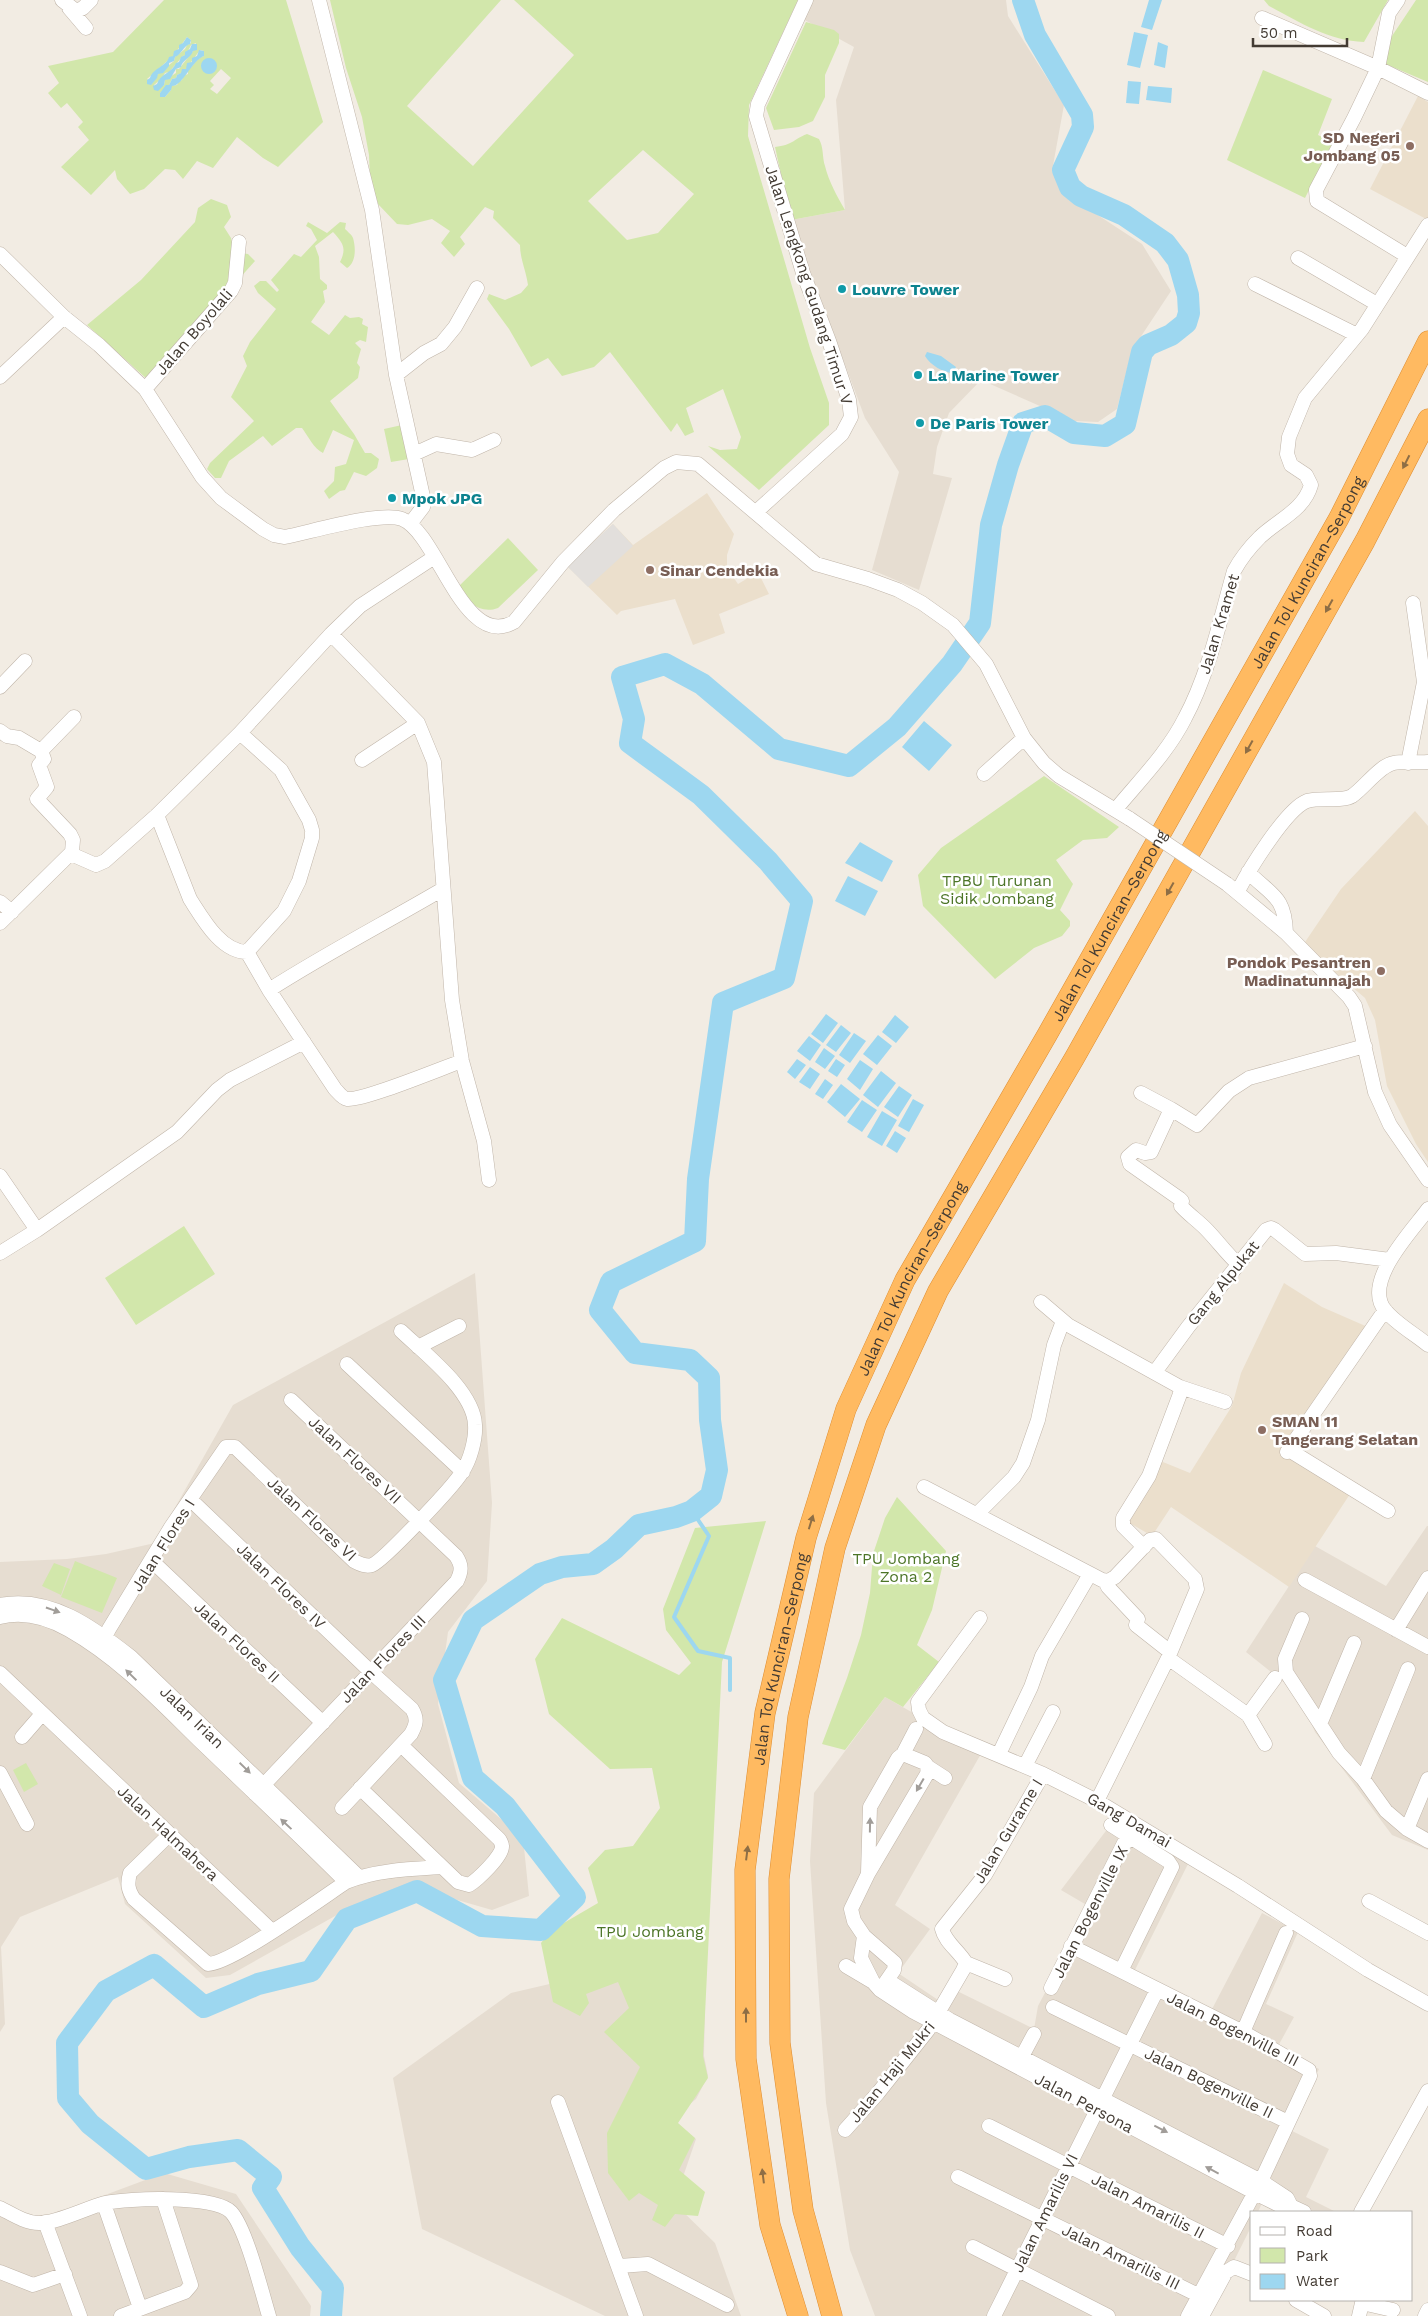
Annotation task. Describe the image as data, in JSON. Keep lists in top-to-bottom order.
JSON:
{
  "streets": {
    "highway": ["Jalan Tol Kunciran–Serpong"],
    "street": [
      "Jalan Lengkong Gudang Timur V",
      "Jalan Boyolali",
      "Jalan Kramet",
      "Gang Alpukat",
      "Jalan Flores VII",
      "Jalan Flores VI",
      "Jalan Flores I",
      "Jalan Flores IV",
      "Jalan Flores II",
      "Jalan Flores III",
      "Jalan Irian",
      "Gang Damai",
      "Jalan Gurame I",
      "Jalan Halmahera",
      "Jalan Bogenville IX",
      "Jalan Bogenville III",
      "Jalan Haji Mukri",
      "Jalan Bogenville II",
      "Jalan Persona",
      "Jalan Amarilis II",
      "Jalan Amarilis VI",
      "Jalan Amarilis III"
    ]
  },
  "crossings": [
    ["Jalan Flores VII", "Jalan Flores VI"],
    ["Jalan Flores VII", "Jalan Flores III"],
    ["Jalan Flores VI", "Jalan Flores I"],
    ["Jalan Flores VI", "Jalan Flores III"],
    ["Jalan Flores I", "Jalan Flores IV"],
    ["Jalan Flores I", "Jalan Flores II"],
    ["Jalan Flores I", "Jalan Irian"],
    ["Jalan Flores IV", "Jalan Flores III"],
    ["Jalan Flores II", "Jalan Flores III"],
    ["Jalan Flores III", "Jalan Irian"],
    ["Gang Damai", "Jalan Gurame I"],
    ["Jalan Bogenville IX", "Jalan Bogenville III"],
    ["Jalan Bogenville III", "Jalan Bogenville II"],
    ["Jalan Bogenville III", "Jalan Amarilis VI"],
    ["Jalan Haji Mukri", "Jalan Persona"],
    ["Jalan Bogenville II", "Jalan Amarilis VI"],
    ["Jalan Persona", "Jalan Amarilis VI"],
    ["Jalan Amarilis II", "Jalan Amarilis VI"],
    ["Jalan Amarilis VI", "Jalan Amarilis III"]
  ],
  "parks": ["TPBU Turunan Sidik Jombang", "TPU Jombang Zona 2", "TPU Jombang"],
  "places": [
    "SD Negeri Jombang 05",
    "Louvre Tower",
    "La Marine Tower",
    "De Paris Tower",
    "Mpok JPG",
    "Sinar Cendekia",
    "Pondok Pesantren Madinatunnajah",
    "SMAN 11 Tangerang Selatan"
  ],
  "legend": ["Road", "Park", "Water"],
  "scale_bar": "50 m"
}
